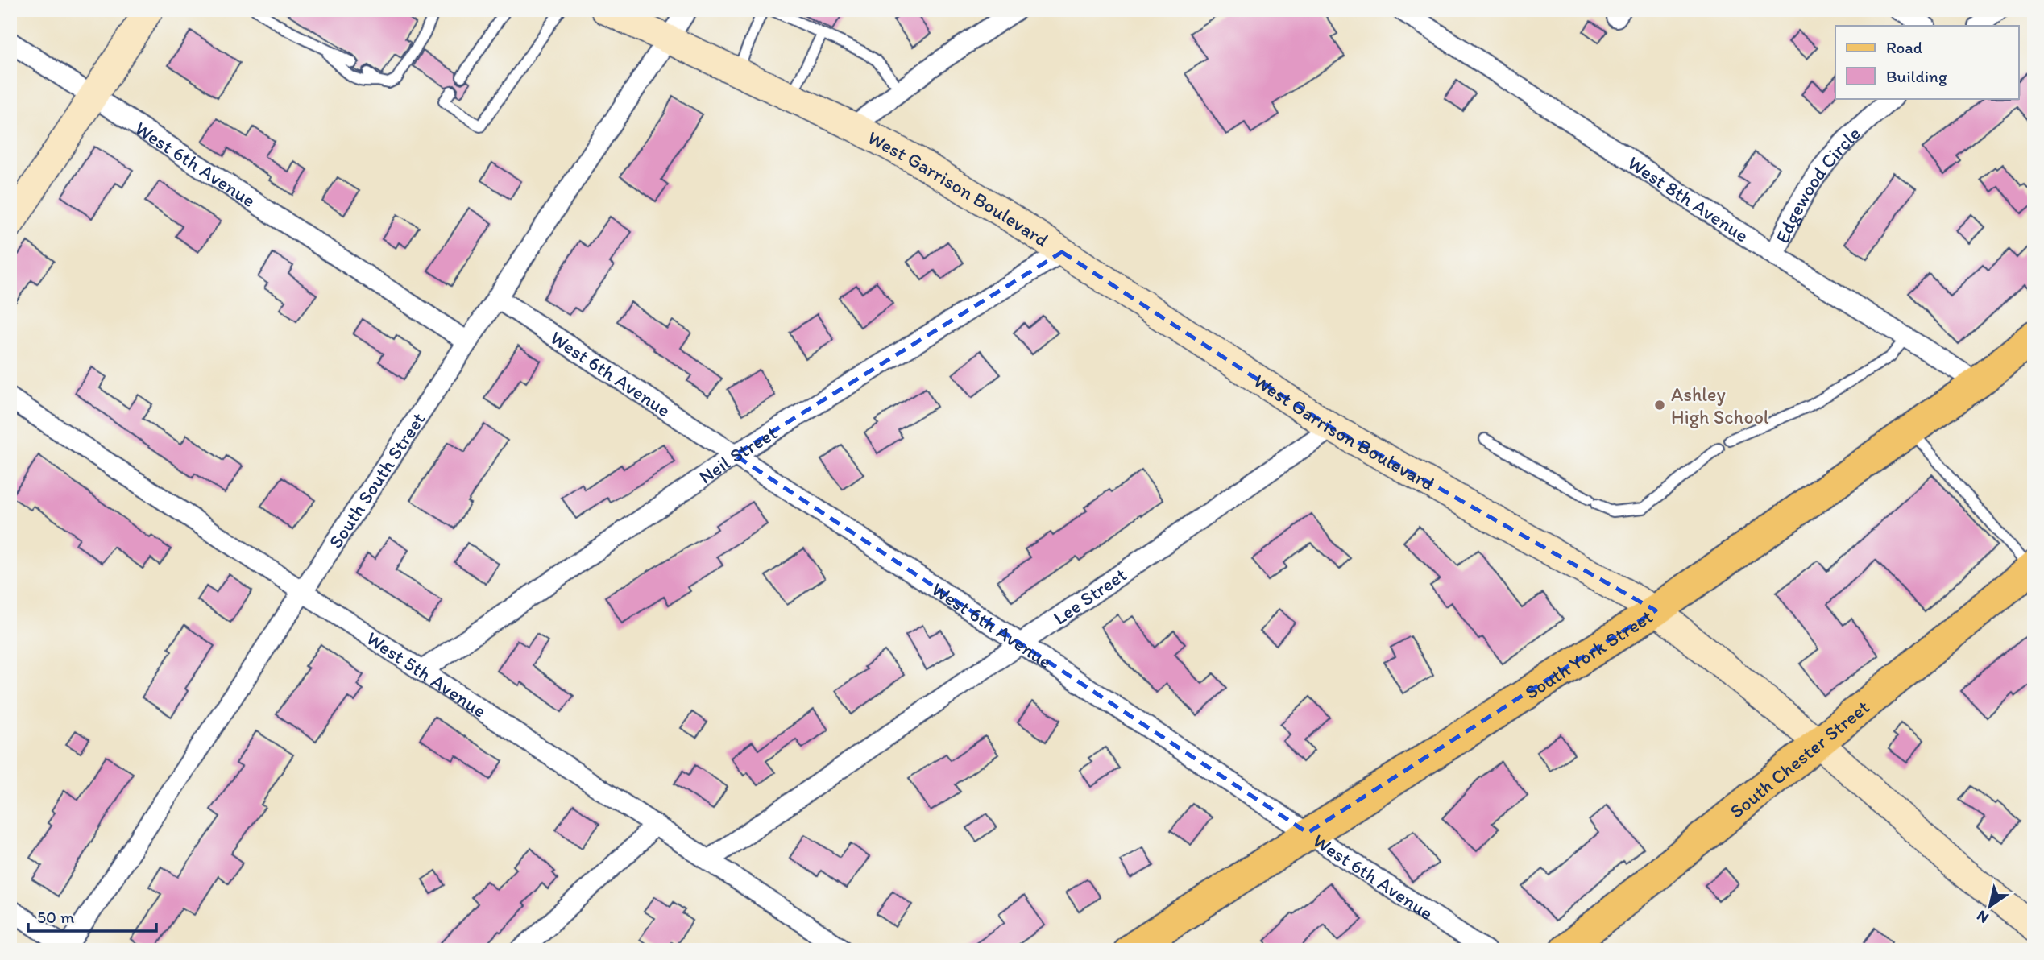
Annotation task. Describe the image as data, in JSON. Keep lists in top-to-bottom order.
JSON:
{
  "streets": {
    "main road": ["West Garrison Boulevard", "South York Street", "South Chester Street"],
    "street": [
      "West 6th Avenue",
      "Edgewood Circle",
      "West 8th Avenue",
      "Neil Street",
      "South South Street",
      "Lee Street",
      "West 5th Avenue"
    ]
  },
  "crossings": [
    ["West 6th Avenue", "Neil Street"],
    ["West 6th Avenue", "South South Street"],
    ["West 6th Avenue", "Lee Street"],
    ["West 6th Avenue", "South York Street"],
    ["Edgewood Circle", "West 8th Avenue"],
    ["West Garrison Boulevard", "Neil Street"],
    ["West Garrison Boulevard", "South South Street"],
    ["West Garrison Boulevard", "Lee Street"],
    ["West Garrison Boulevard", "South York Street"],
    ["West Garrison Boulevard", "South Chester Street"],
    ["West 8th Avenue", "South York Street"],
    ["Neil Street", "West 5th Avenue"],
    ["South South Street", "West 5th Avenue"],
    ["Lee Street", "West 5th Avenue"]
  ],
  "places": ["Ashley High School"],
  "legend": ["Road", "Building"],
  "scale_bar": "50 m",
  "north": "bottom left"
}
